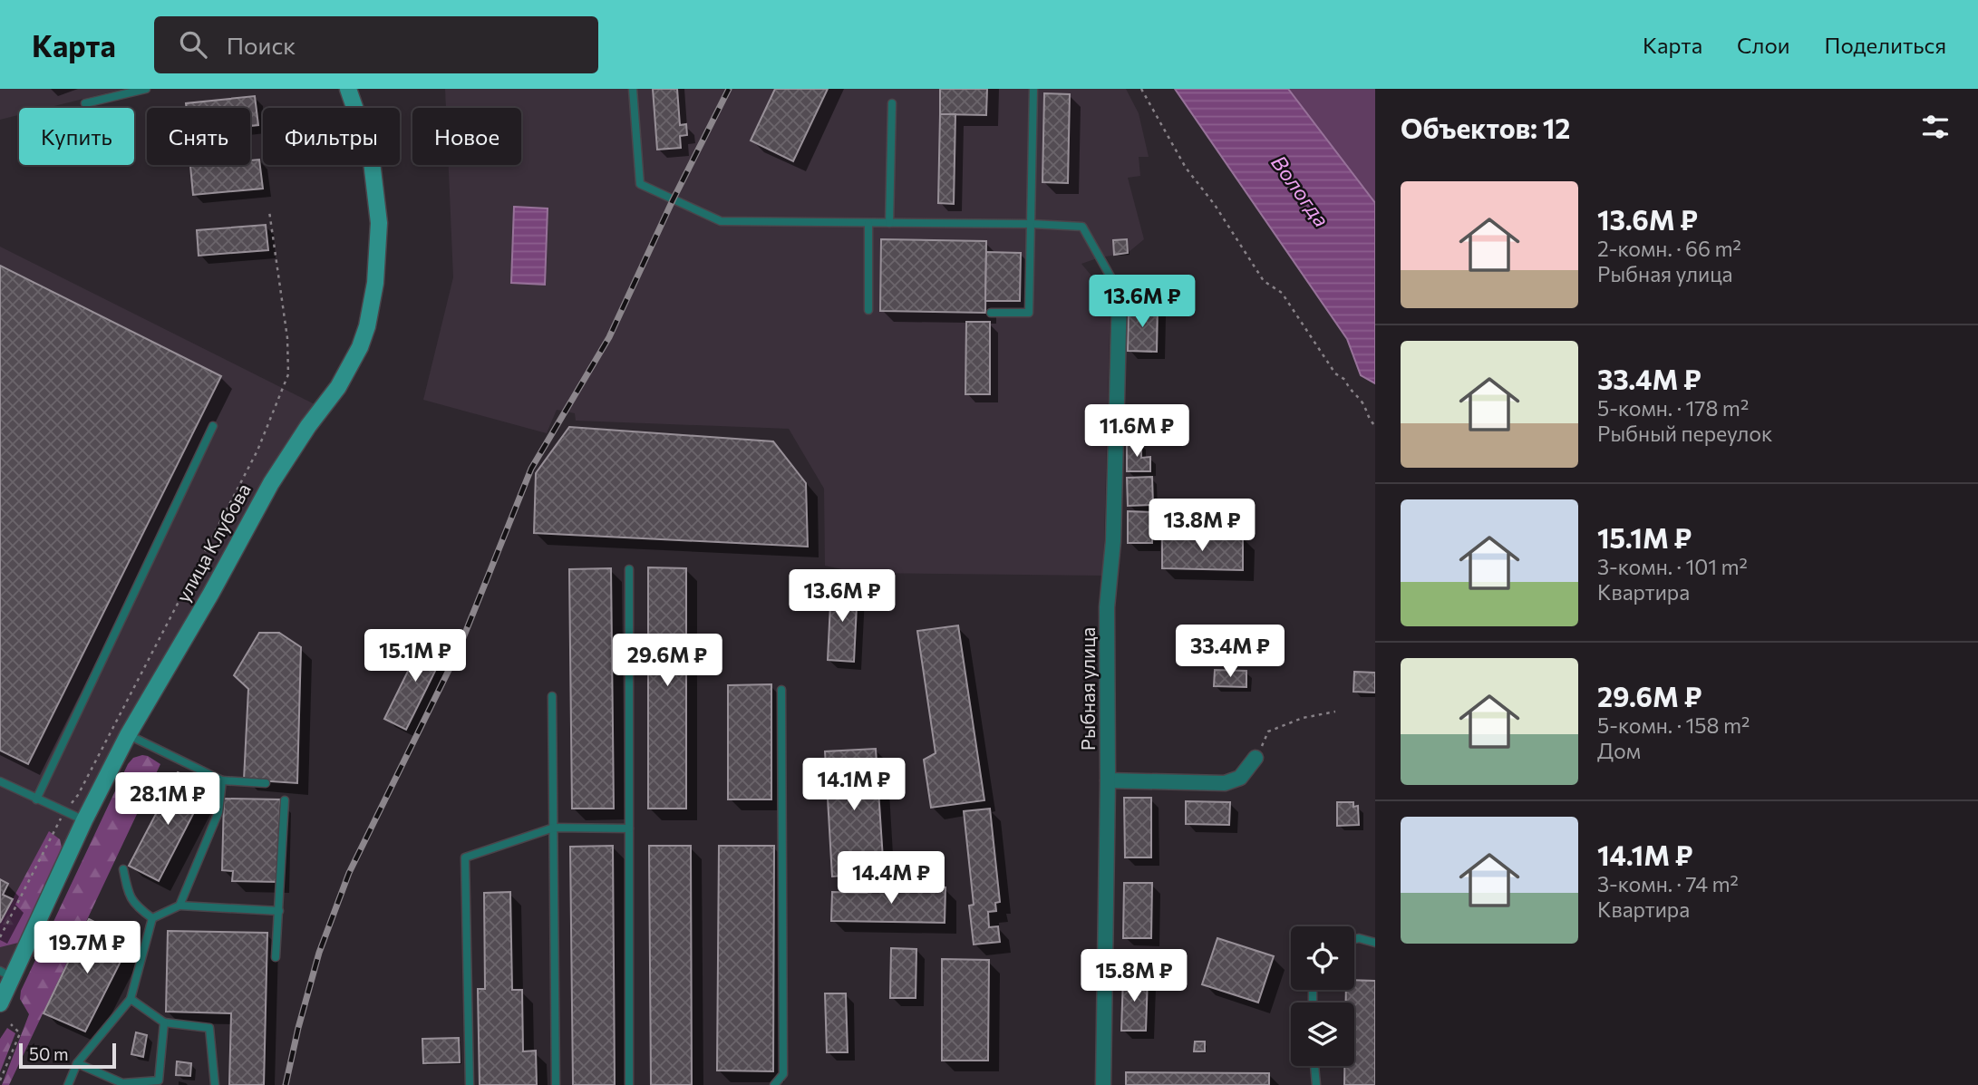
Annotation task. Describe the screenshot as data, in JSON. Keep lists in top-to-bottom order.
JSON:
{
  "streets": {
    "main road": ["улица Клубова"],
    "street": ["Рыбная улица"]
  },
  "water": ["Вологда"],
  "scale_bar": "50 m",
  "page": {
    "header": "Карта",
    "search": "Поиск",
    "nav": ["Карта", "Слои", "Поделиться"],
    "heading": "Объектов: 12",
    "chip": [
      "Купить",
      "Снять",
      "Фильтры",
      "Новое"
    ],
    "list": [
      {
        "name": "13.6M ₽",
        "note": "2-комн. · 66 m² · Рыбная улица"
      },
      {
        "name": "33.4M ₽",
        "note": "5-комн. · 178 m² · Рыбный переулок"
      },
      {
        "name": "15.1M ₽",
        "note": "3-комн. · 101 m² · Квартира"
      },
      {
        "name": "29.6M ₽",
        "note": "5-комн. · 158 m² · Дом"
      },
      {
        "name": "14.1M ₽",
        "note": "3-комн. · 74 m² · Квартира"
      }
    ],
    "price": [
      "13.6M ₽",
      "11.6M ₽",
      "13.8M ₽",
      "13.6M ₽",
      "33.4M ₽",
      "15.1M ₽",
      "29.6M ₽",
      "14.1M ₽",
      "28.1M ₽",
      "14.4M ₽",
      "19.7M ₽",
      "15.8M ₽"
    ],
    "scale": "50 m"
  }
}
